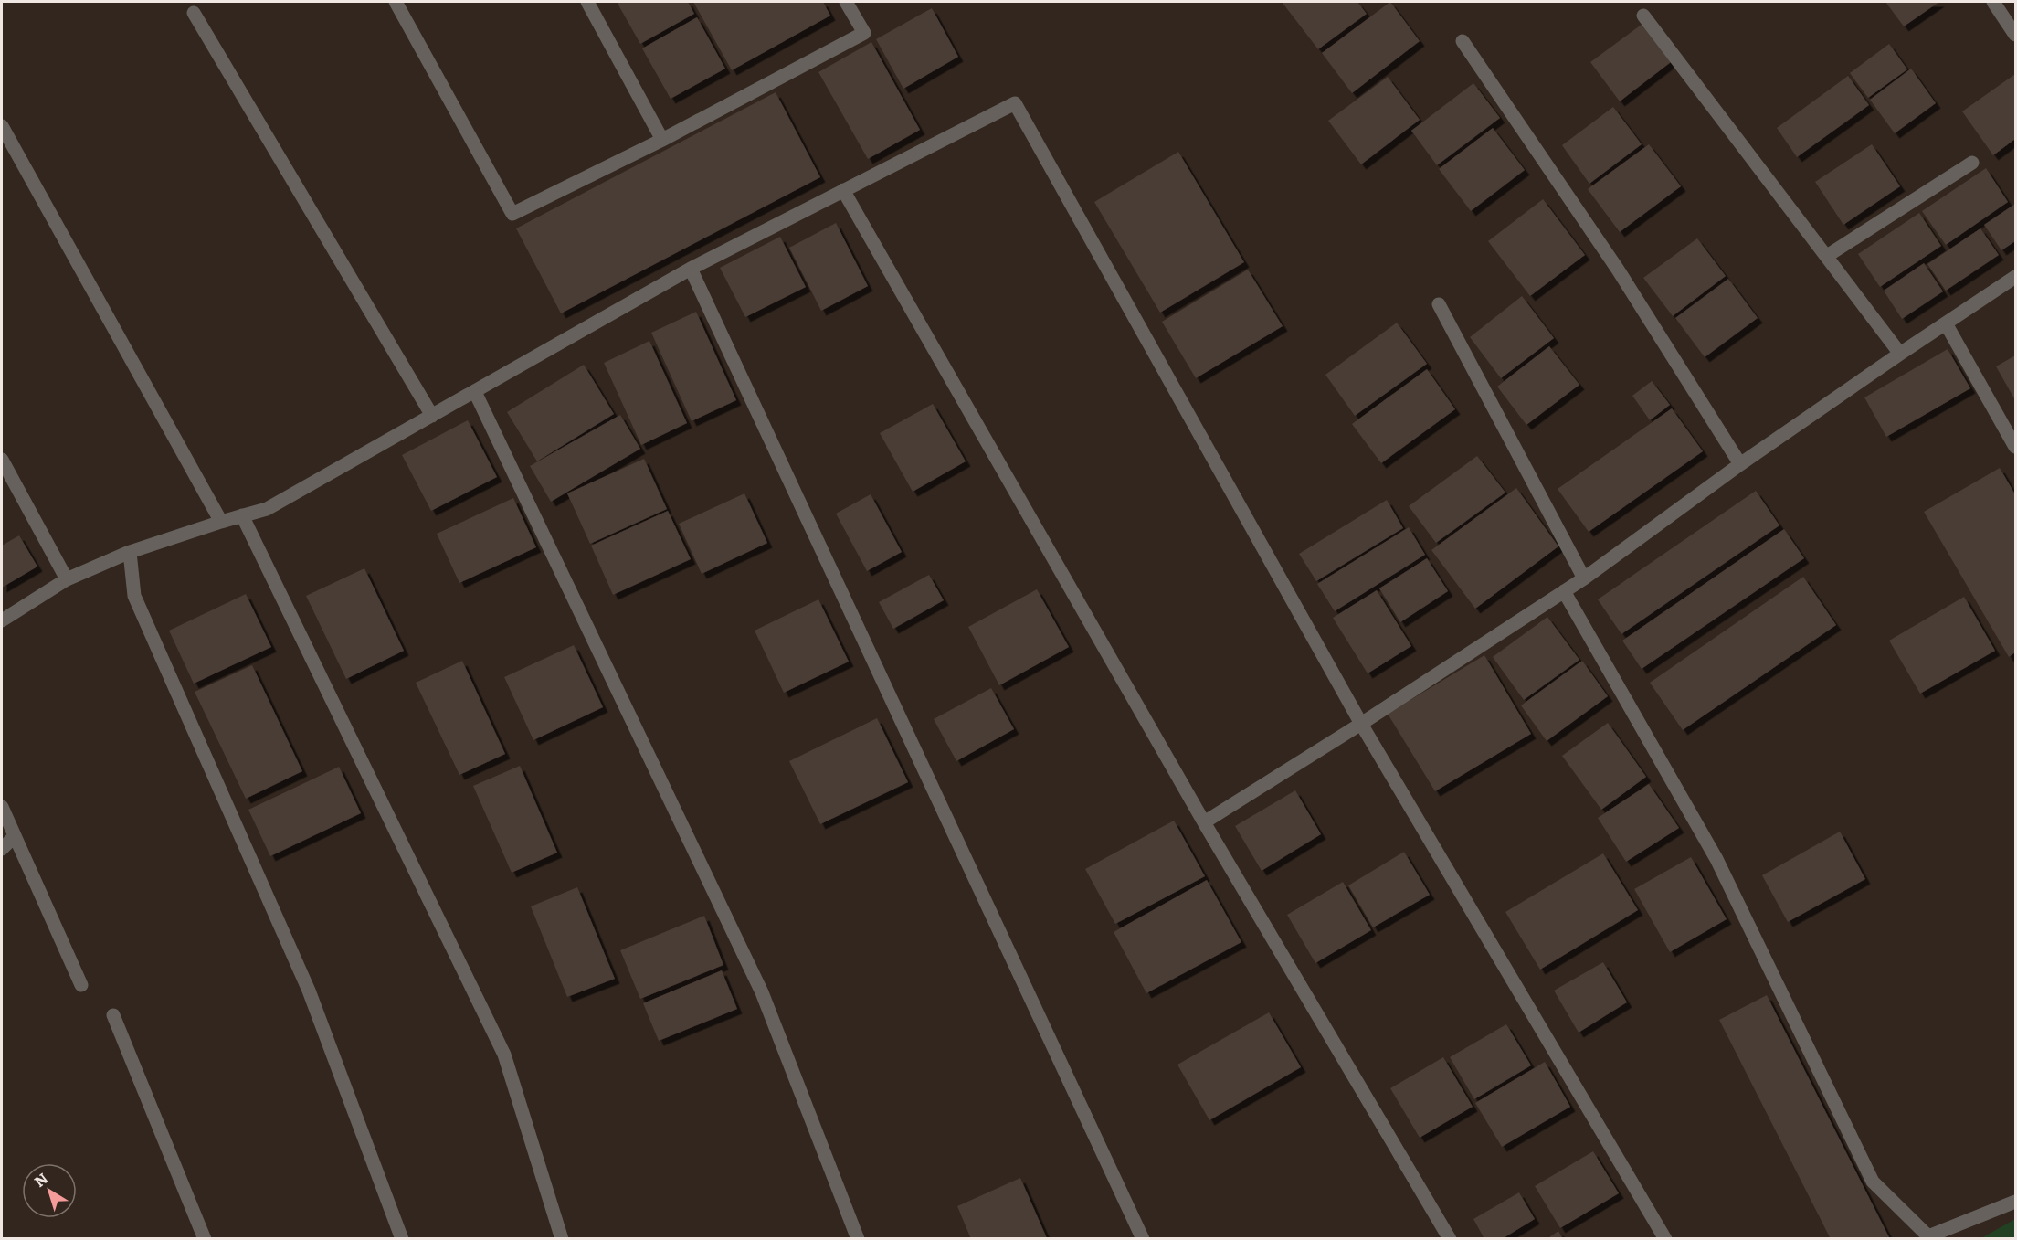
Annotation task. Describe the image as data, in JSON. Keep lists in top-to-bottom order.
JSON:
{
  "north": "top left"
}
